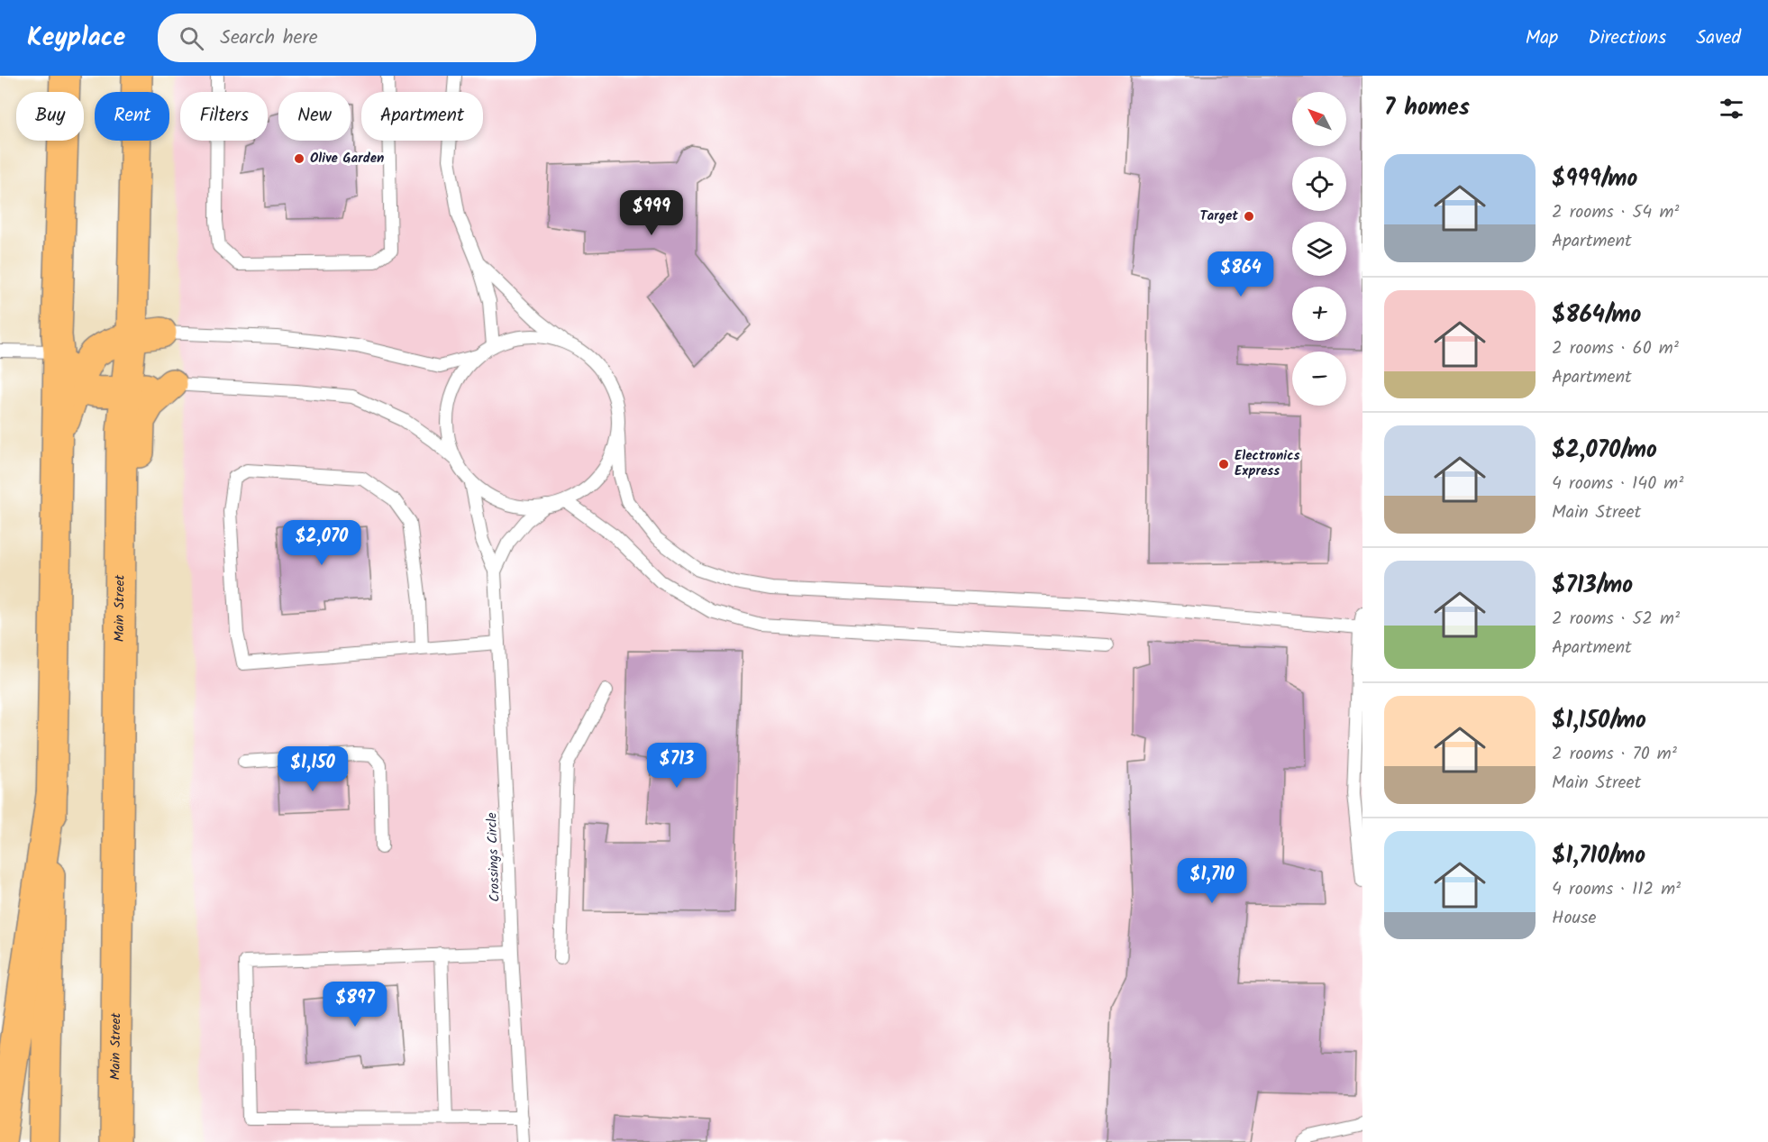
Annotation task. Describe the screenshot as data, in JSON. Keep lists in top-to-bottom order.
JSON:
{
  "streets": {
    "main road": ["Main Street"],
    "lane": ["Crossings Circle"]
  },
  "places": ["Olive Garden", "Target", "Electronics Express"],
  "north": "top left",
  "page": {
    "header": "Keyplace",
    "search": "Search here",
    "nav": ["Map", "Directions", "Saved"],
    "heading": "7 homes",
    "map_buttons": ["+", "−"],
    "chip": [
      "Buy",
      "Rent",
      "Filters",
      "New",
      "Apartment"
    ],
    "list": [
      {
        "name": "$999/mo",
        "note": "2 rooms · 54 m² · Apartment"
      },
      {
        "name": "$864/mo",
        "note": "2 rooms · 60 m² · Apartment"
      },
      {
        "name": "$2,070/mo",
        "note": "4 rooms · 140 m² · Main Street"
      },
      {
        "name": "$713/mo",
        "note": "2 rooms · 52 m² · Apartment"
      },
      {
        "name": "$1,150/mo",
        "note": "2 rooms · 70 m² · Main Street"
      },
      {
        "name": "$1,710/mo",
        "note": "4 rooms · 112 m² · House"
      }
    ],
    "price": [
      "$999",
      "$864",
      "$2,070",
      "$713",
      "$1,150",
      "$1,710",
      "$897"
    ]
  }
}
